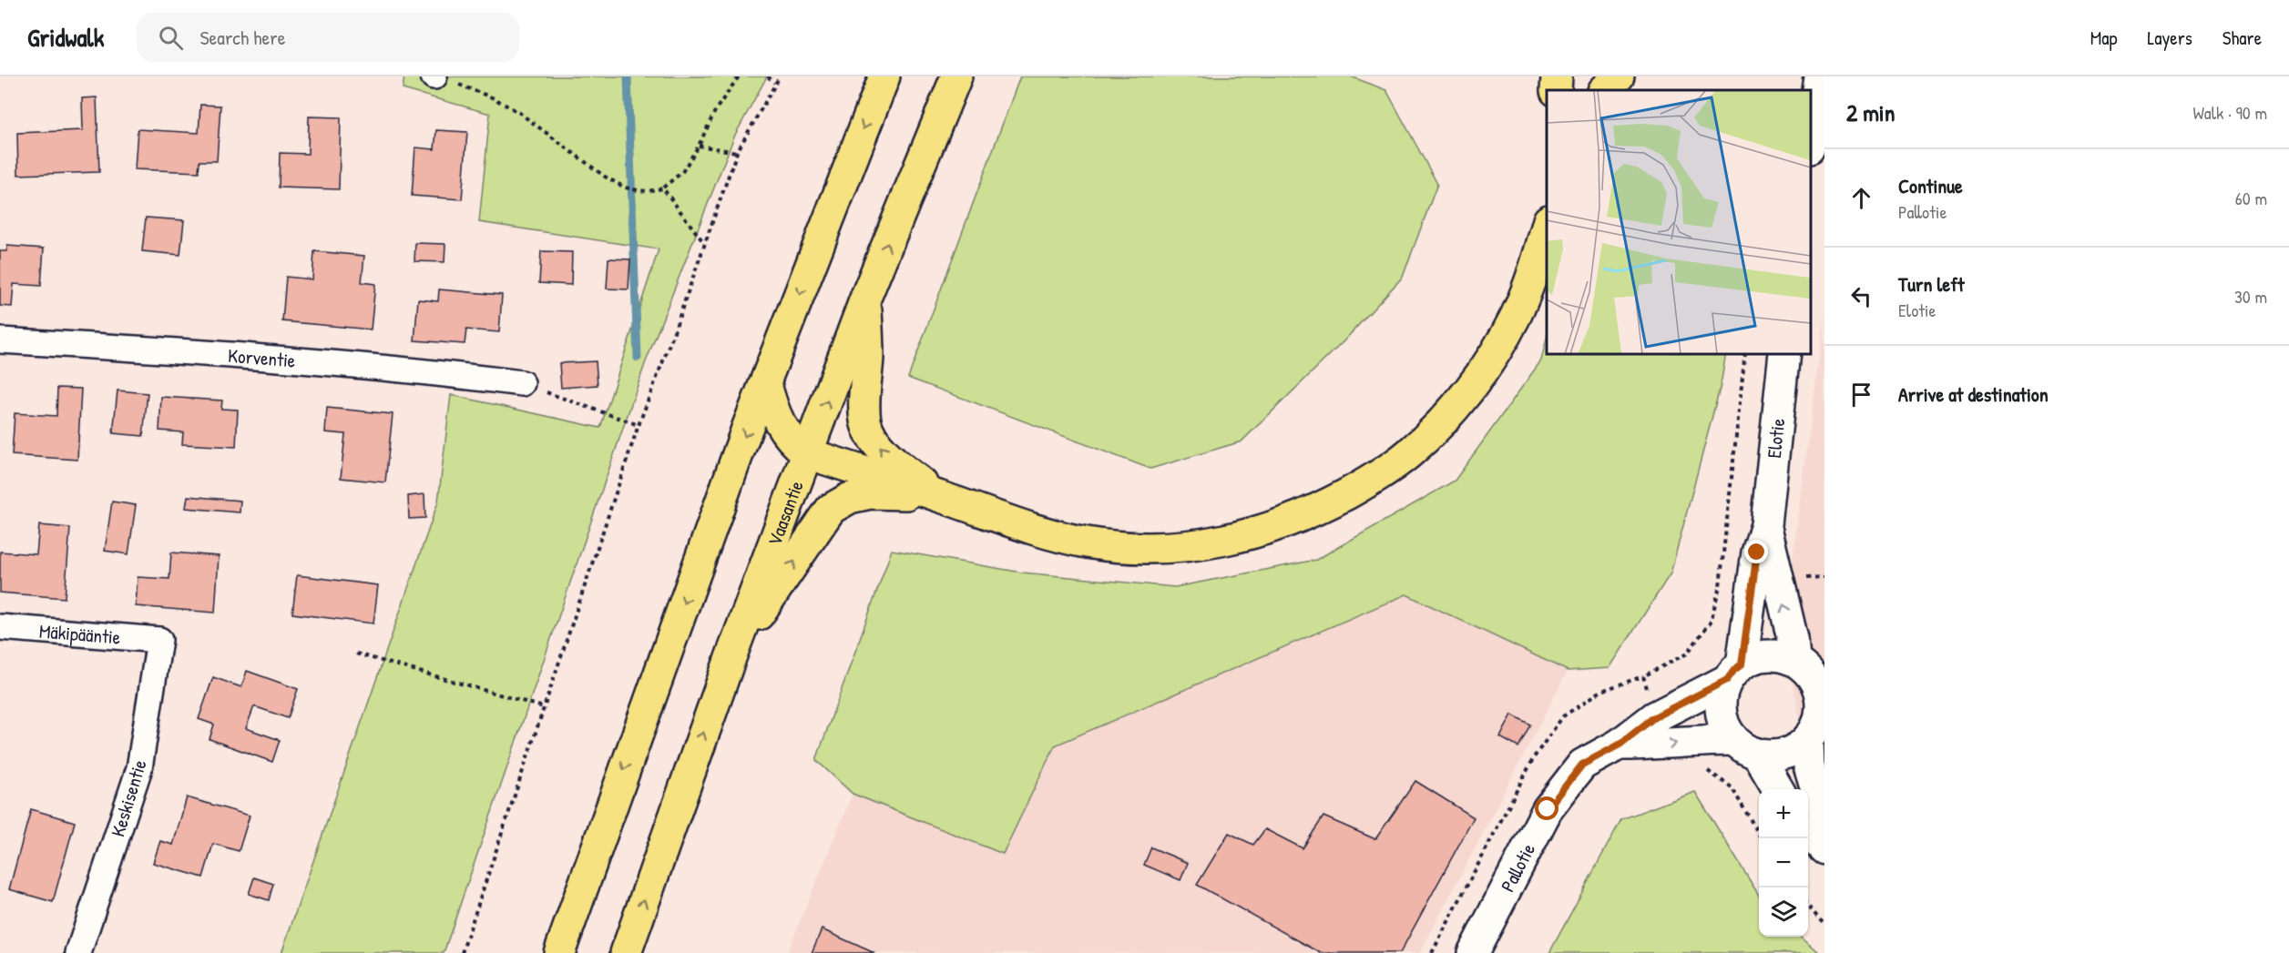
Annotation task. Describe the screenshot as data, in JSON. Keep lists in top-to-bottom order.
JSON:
{
  "streets": {
    "main road": ["Elotie", "Vaasantie", "Pallotie"],
    "street": ["Korventie", "Mäkipääntie", "Keskisentie"]
  },
  "crossings": [
    ["Elotie", "Pallotie"],
    ["Mäkipääntie", "Keskisentie"]
  ],
  "page": {
    "header": "Gridwalk",
    "search": "Search here",
    "nav": ["Map", "Layers", "Share"],
    "heading": ["2 min", "Walk · 90 m"],
    "list": [
      ["Continue", "Pallotie", "60 m"],
      ["Turn left", "Elotie", "30 m"],
      "Arrive at destination"
    ],
    "map_buttons": ["+", "−"]
  }
}
